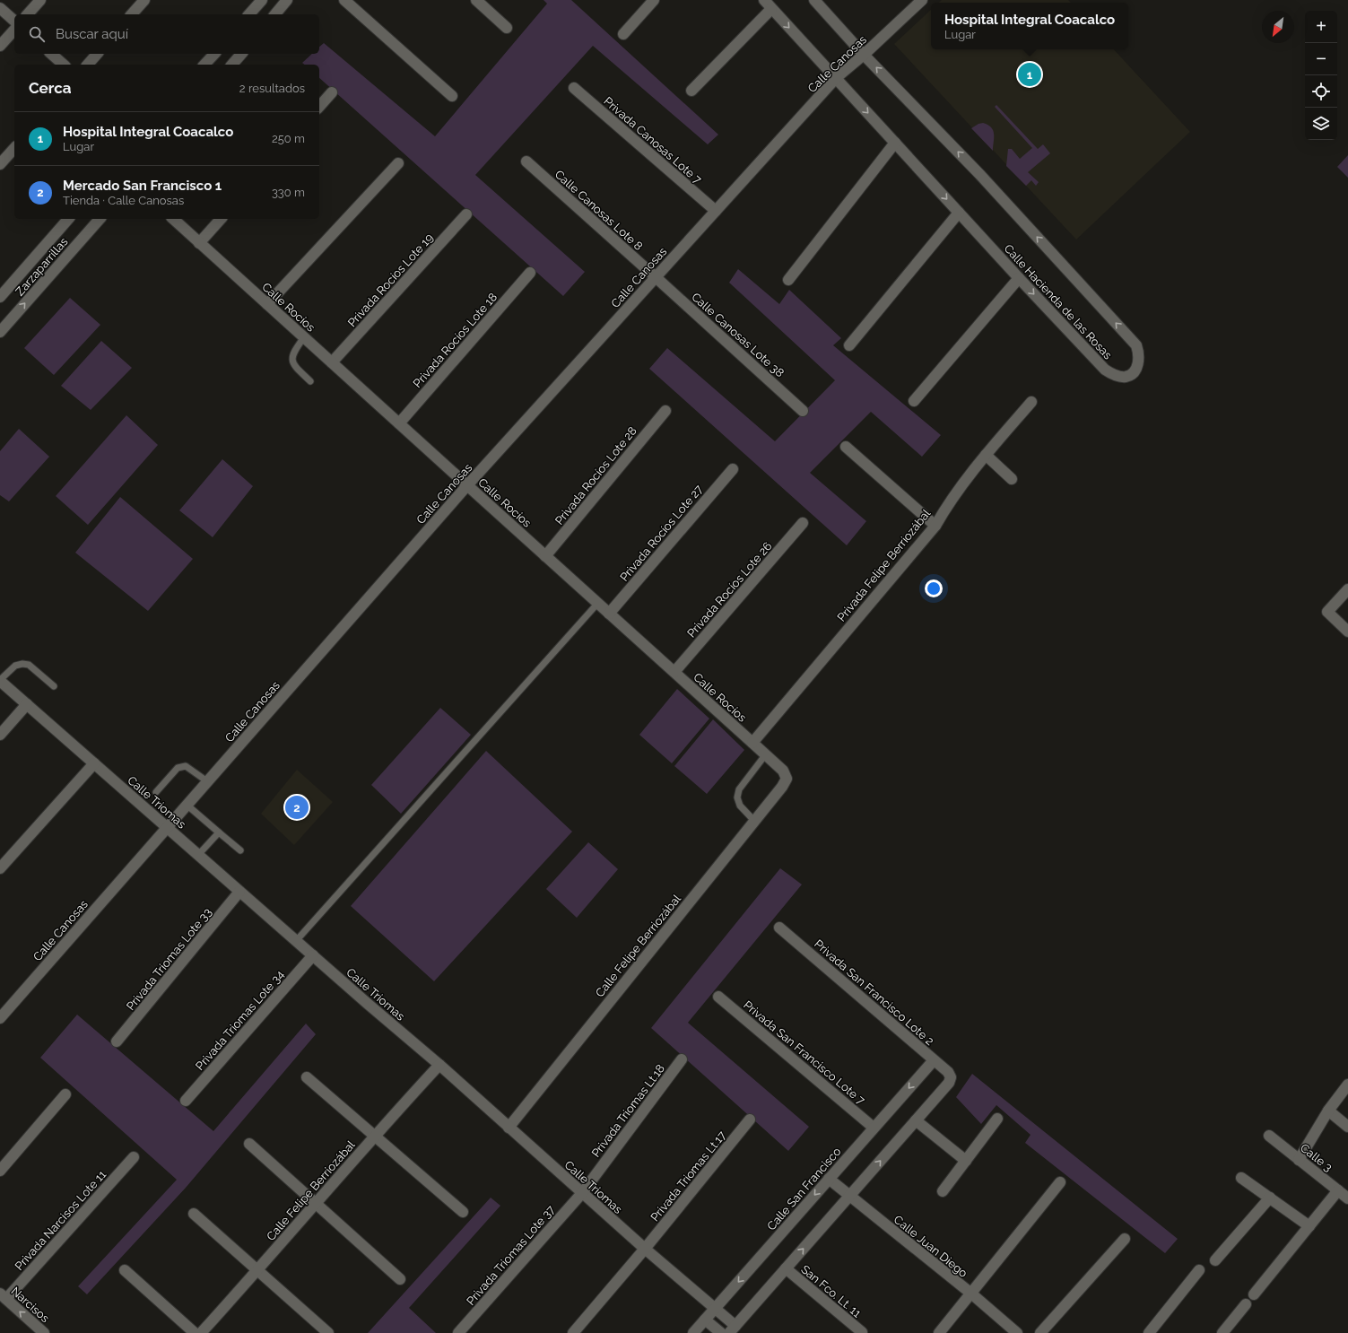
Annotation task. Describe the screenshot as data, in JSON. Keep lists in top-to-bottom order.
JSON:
{
  "streets": {
    "street": [
      "Calle Canosas",
      "Privada Canosas Lote 7",
      "Calle Canosas Lote 8",
      "Zarzaparrillas",
      "Privada Rocíos Lote 19",
      "Calle Hacienda de las Rosas",
      "Calle Rocíos",
      "Calle Canosas Lote 38",
      "Privada Rocíos Lote 18",
      "Privada Rocíos Lote 28",
      "Privada Rocíos Lote 27",
      "Privada Felipe Berriozábal",
      "Privada Rocíos Lote 26",
      "Calle Triomas",
      "Calle Felipe Berriozábal",
      "Privada Triomas Lote 33",
      "Privada San Francisco Lote 2",
      "Privada Triomas Lote 34",
      "Privada San Francisco Lote 7",
      "Privada Triomas Lt.18",
      "Calle 3",
      "Privada Triomas Lt.17",
      "Calle San Francisco",
      "Privada Narcisos Lote 11",
      "Calle Juan Diego",
      "Privada Triomas Lote 37",
      "San Fco. Lt. 11",
      "Narcisos"
    ]
  },
  "crossings": [
    ["Calle Canosas", "Privada Canosas Lote 7"],
    ["Calle Canosas", "Calle Canosas Lote 8"],
    ["Calle Canosas", "Calle Hacienda de las Rosas"],
    ["Calle Canosas", "Calle Rocíos"],
    ["Calle Canosas", "Calle Canosas Lote 38"],
    ["Calle Canosas", "Calle Triomas"],
    ["Calle Canosas Lote 8", "Calle Canosas Lote 38"],
    ["Privada Rocíos Lote 19", "Calle Rocíos"],
    ["Calle Rocíos", "Privada Rocíos Lote 18"],
    ["Calle Rocíos", "Privada Rocíos Lote 28"],
    ["Calle Rocíos", "Privada Rocíos Lote 27"],
    ["Calle Rocíos", "Privada Felipe Berriozábal"],
    ["Calle Rocíos", "Privada Rocíos Lote 26"],
    ["Calle Rocíos", "Calle Felipe Berriozábal"],
    ["Calle Triomas", "Calle Felipe Berriozábal"],
    ["Calle Triomas", "Privada Triomas Lote 33"],
    ["Calle Triomas", "Privada Triomas Lote 34"],
    ["Calle Triomas", "Privada Triomas Lt.18"],
    ["Calle Triomas", "Privada Triomas Lt.17"],
    ["Calle Triomas", "Calle San Francisco"],
    ["Calle Triomas", "Privada Triomas Lote 37"],
    ["Privada San Francisco Lote 2", "Calle San Francisco"],
    ["Privada San Francisco Lote 7", "Calle San Francisco"],
    ["Privada Triomas Lt.18", "Privada Triomas Lote 37"],
    ["Calle San Francisco", "Calle Juan Diego"],
    ["Privada Narcisos Lote 11", "Narcisos"]
  ],
  "one_way": ["Narcisos"],
  "north": "bottom left",
  "page": {
    "popup": ["Hospital Integral Coacalco", "Lugar"],
    "map_buttons": ["+", "−"],
    "search": "Buscar aquí",
    "pins": ["1", "2"],
    "heading": ["Cerca", "2 resultados"],
    "list": [
      {
        "mark": "1",
        "name": "Hospital Integral Coacalco",
        "note": "Lugar",
        "value": "250 m"
      },
      {
        "mark": "2",
        "name": "Mercado San Francisco 1",
        "note": "Tienda · Calle Canosas",
        "value": "330 m"
      }
    ]
  }
}
